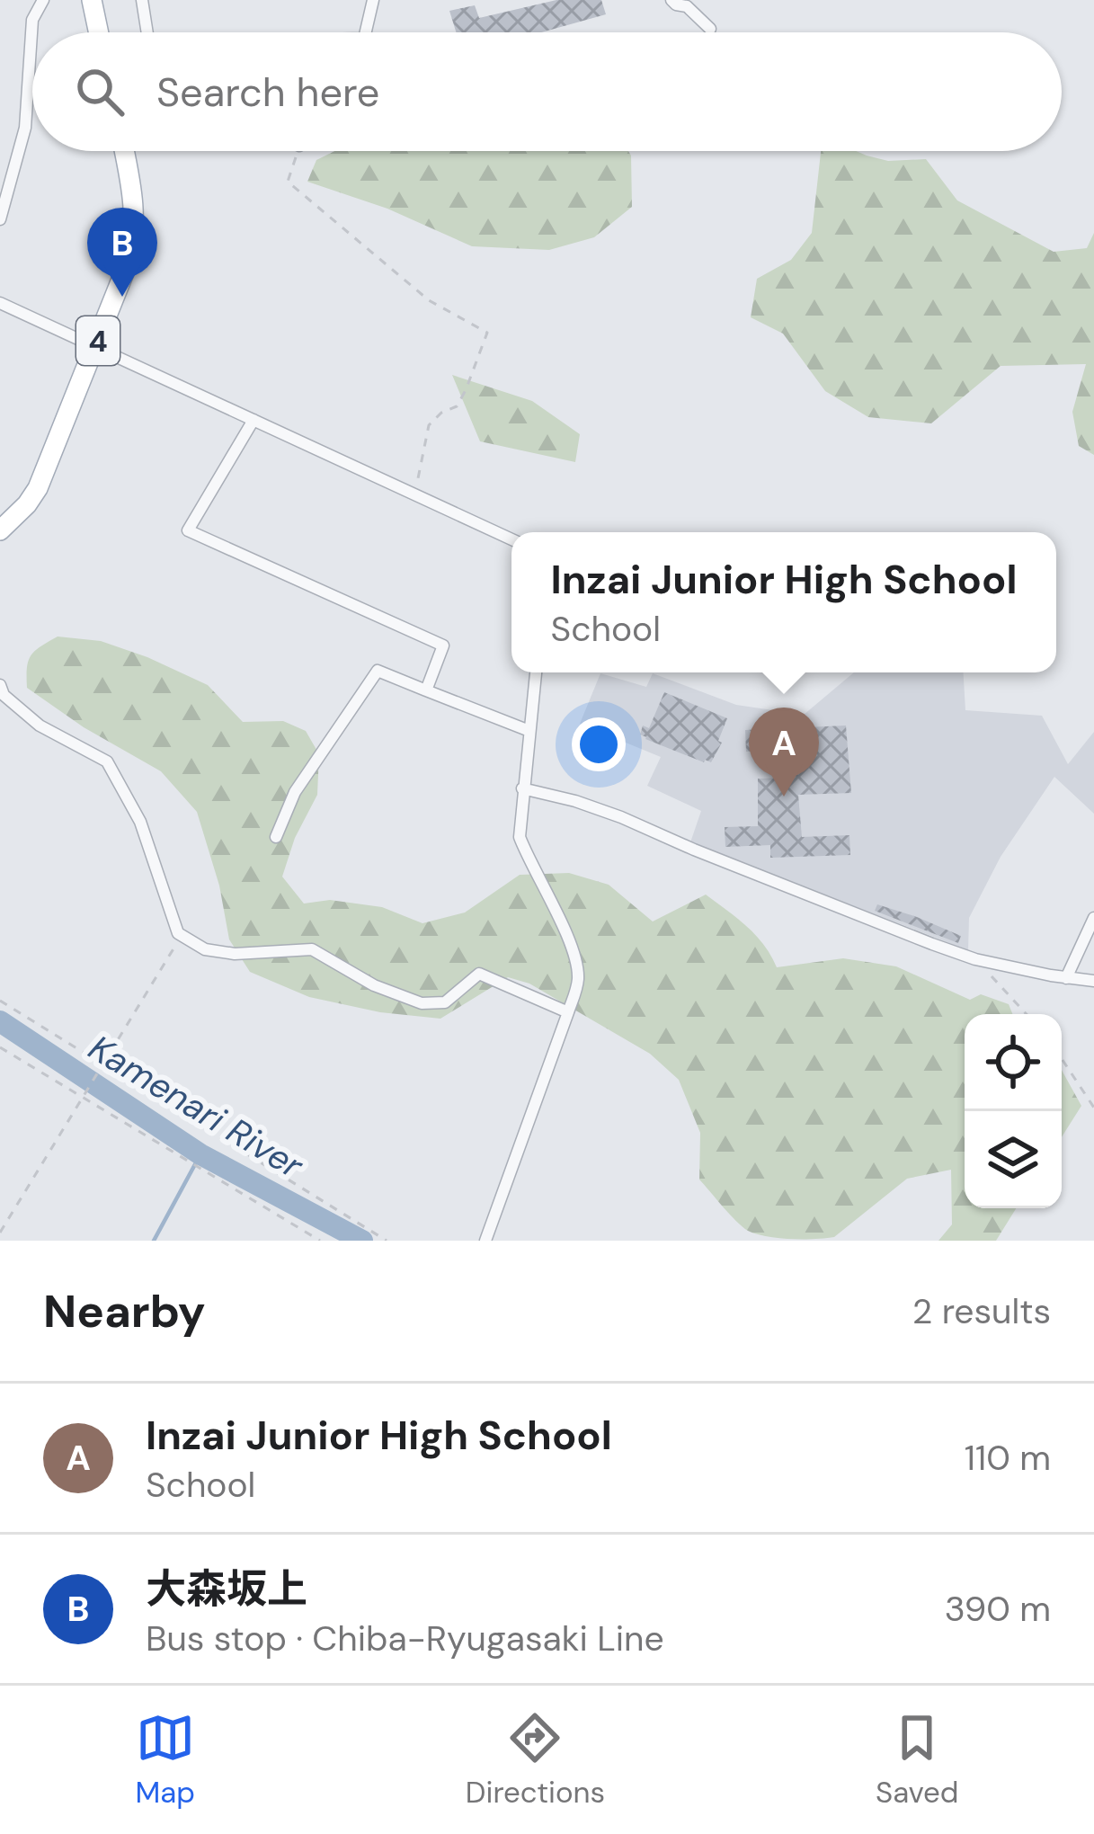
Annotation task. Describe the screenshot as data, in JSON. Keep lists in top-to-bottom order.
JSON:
{
  "streets": {
    "main road": ["4"]
  },
  "water": ["Kamenari River"],
  "page": {
    "search": "Search here",
    "pins": ["B", "A"],
    "popup": ["Inzai Junior High School", "School"],
    "heading": ["Nearby", "2 results"],
    "list": [
      {
        "mark": "A",
        "name": "Inzai Junior High School",
        "note": "School",
        "value": "110 m"
      },
      {
        "mark": "B",
        "name": "大森坂上",
        "note": "Bus stop · Chiba-Ryugasaki Line",
        "value": "390 m"
      }
    ],
    "nav": ["Map", "Directions", "Saved"]
  }
}
